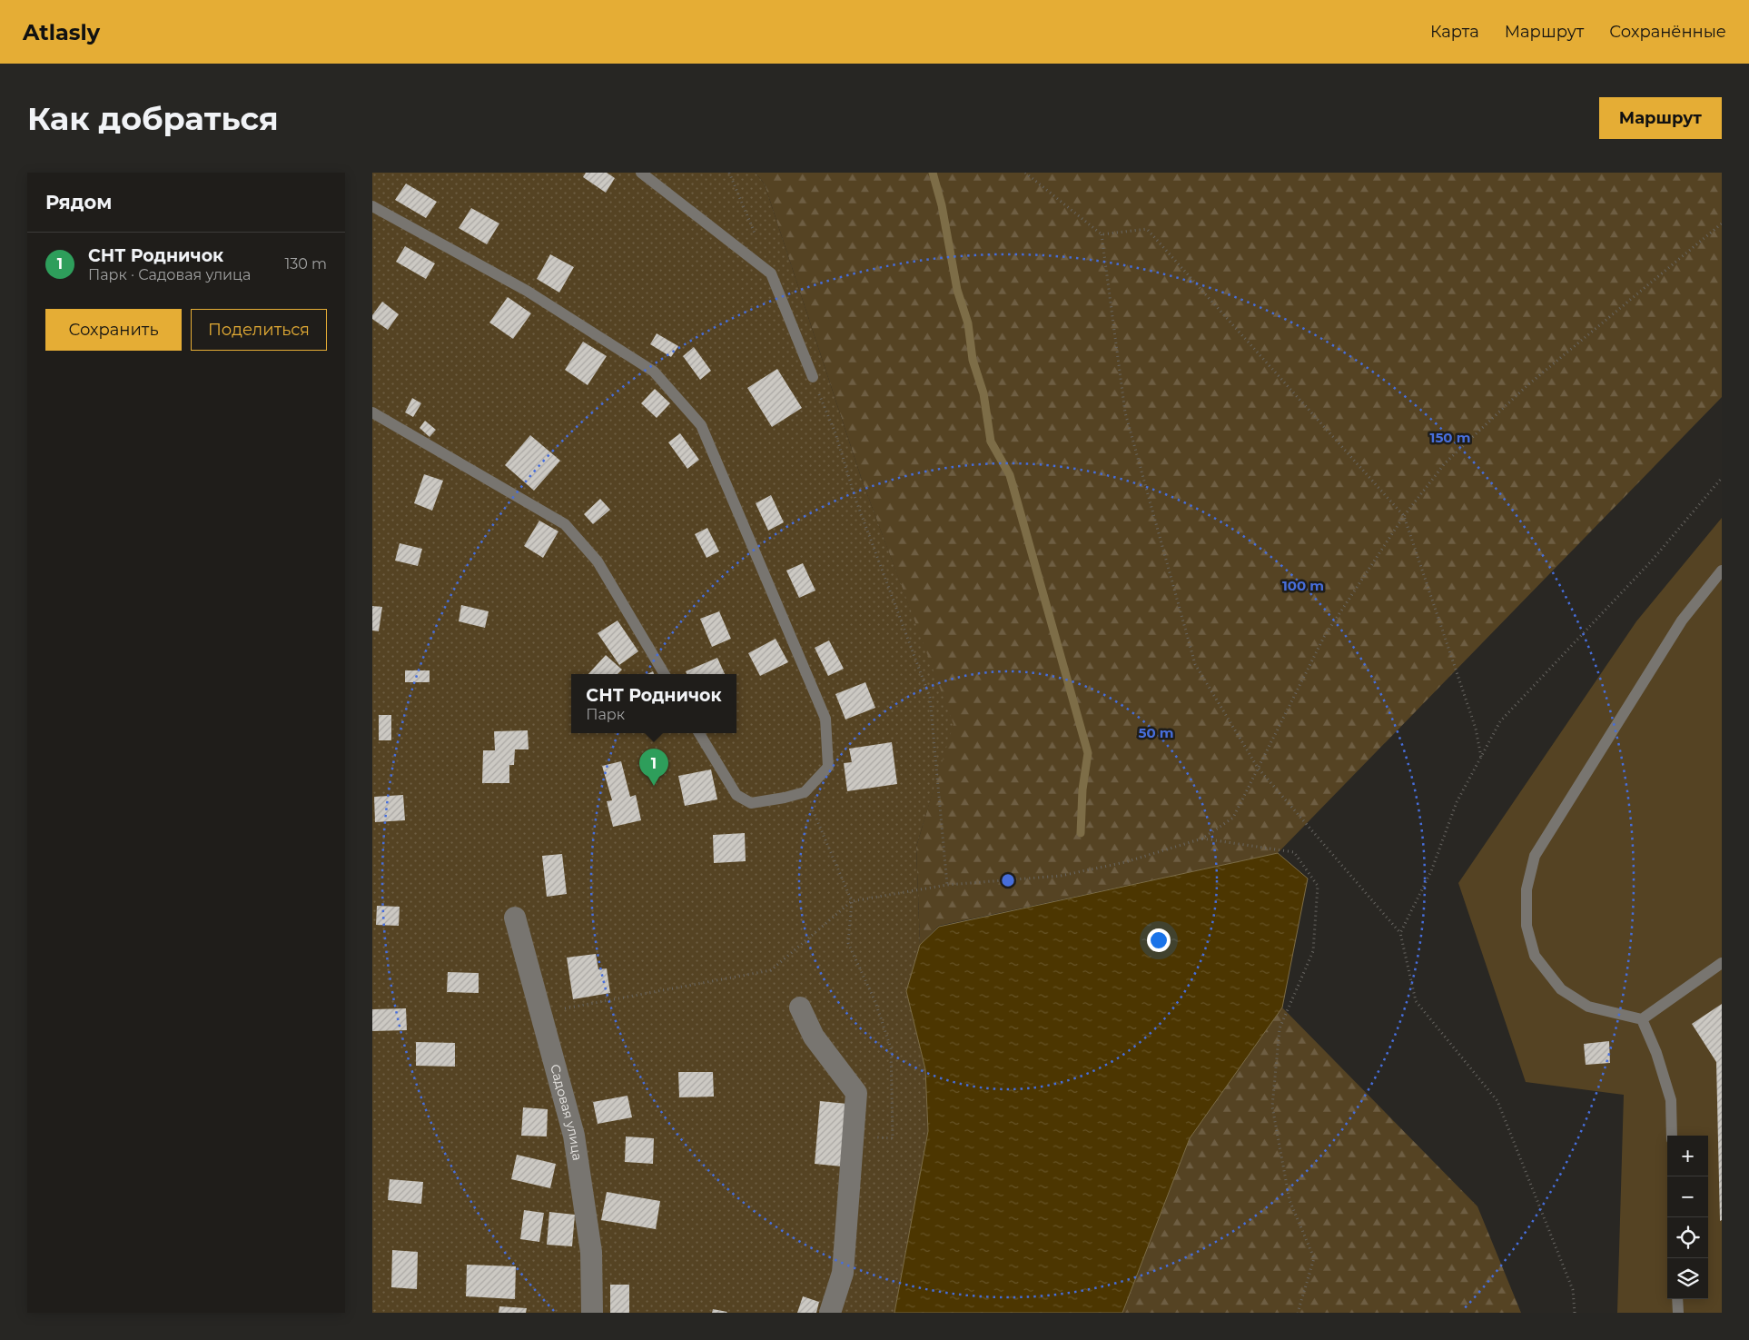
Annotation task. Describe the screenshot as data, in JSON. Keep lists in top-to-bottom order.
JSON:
{
  "streets": {
    "street": ["Садовая улица"]
  },
  "page": {
    "header": "Atlasly",
    "nav": ["Карта", "Маршрут", "Сохранённые"],
    "buttons": [
      "Маршрут",
      ["Сохранить", "Поделиться"]
    ],
    "title": "Как добраться",
    "heading": "Рядом",
    "list": [
      {
        "mark": "1",
        "name": "СНТ Родничок",
        "note": "Парк · Садовая улица",
        "value": "130 m"
      }
    ],
    "popup": ["СНТ Родничок", "Парк"],
    "pins": "1",
    "map_buttons": ["+", "−"]
  },
  "rings": ["150 m", "100 m", "50 m"]
}
